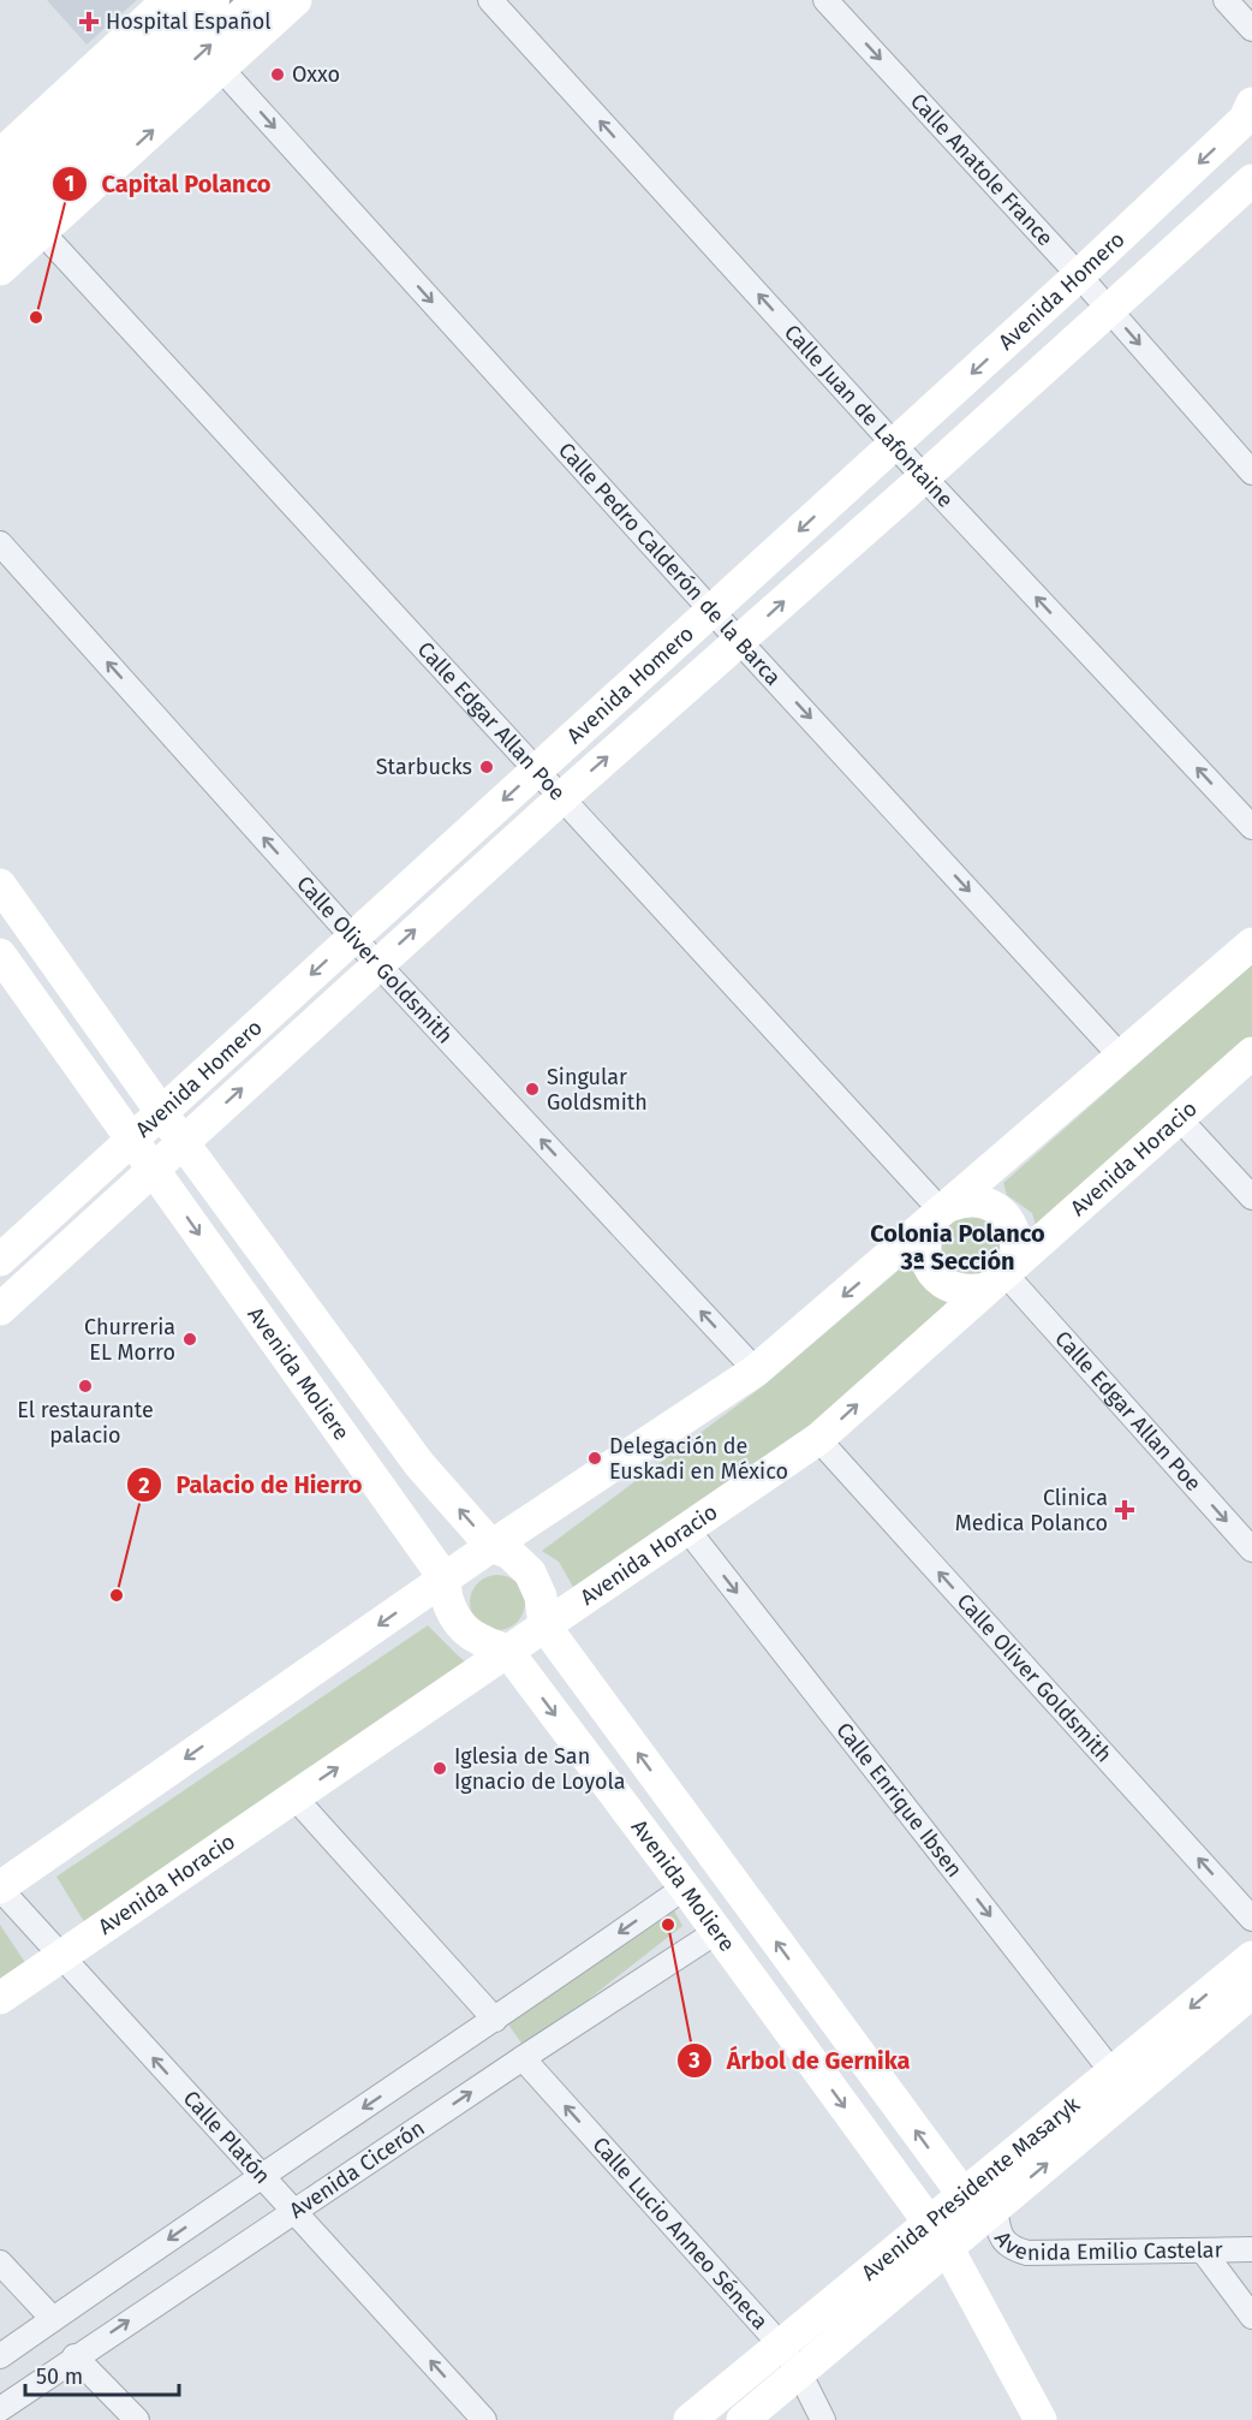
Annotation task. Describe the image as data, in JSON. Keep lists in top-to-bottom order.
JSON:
{
  "streets": {
    "street": [
      "Calle Anatole France",
      "Avenida Homero",
      "Calle Juan de Lafontaine",
      "Calle Pedro Calderón de la Barca",
      "Calle Edgar Allan Poe",
      "Calle Oliver Goldsmith",
      "Avenida Horacio",
      "Avenida Moliere",
      "Calle Enrique Ibsen",
      "Calle Platón",
      "Avenida Cicerón",
      "Avenida Presidente Masaryk",
      "Calle Lucio Anneo Séneca",
      "Avenida Emilio Castelar"
    ]
  },
  "crossings": [
    ["Calle Anatole France", "Avenida Homero"],
    ["Avenida Homero", "Calle Juan de Lafontaine"],
    ["Avenida Homero", "Calle Pedro Calderón de la Barca"],
    ["Avenida Homero", "Calle Edgar Allan Poe"],
    ["Avenida Homero", "Calle Oliver Goldsmith"],
    ["Avenida Homero", "Avenida Moliere"],
    ["Calle Edgar Allan Poe", "Avenida Horacio"],
    ["Calle Oliver Goldsmith", "Avenida Horacio"],
    ["Avenida Horacio", "Avenida Moliere"],
    ["Avenida Horacio", "Calle Enrique Ibsen"],
    ["Avenida Horacio", "Calle Platón"],
    ["Avenida Moliere", "Avenida Cicerón"],
    ["Avenida Moliere", "Avenida Presidente Masaryk"],
    ["Calle Enrique Ibsen", "Avenida Presidente Masaryk"],
    ["Calle Platón", "Avenida Cicerón"],
    ["Avenida Cicerón", "Calle Lucio Anneo Séneca"],
    ["Avenida Presidente Masaryk", "Calle Lucio Anneo Séneca"],
    ["Avenida Presidente Masaryk", "Avenida Emilio Castelar"]
  ],
  "one_way": [
    "Calle Anatole France",
    "Calle Juan de Lafontaine",
    "Calle Pedro Calderón de la Barca",
    "Calle Oliver Goldsmith",
    "Calle Enrique Ibsen",
    "Calle Platón",
    "Calle Lucio Anneo Séneca"
  ],
  "districts": ["Colonia Polanco 3ª Sección"],
  "places": {
    "health": ["Hospital Español", "Clinica Medica Polanco"],
    "other": [
      "Oxxo",
      "Capital Polanco",
      "Starbucks",
      "Singular Goldsmith",
      "Churreria EL Morro",
      "El restaurante palacio",
      "Delegación de Euskadi en México",
      "Palacio de Hierro",
      "Iglesia de San Ignacio de Loyola",
      "Árbol de Gernika"
    ]
  },
  "scale_bar": "50 m"
}
